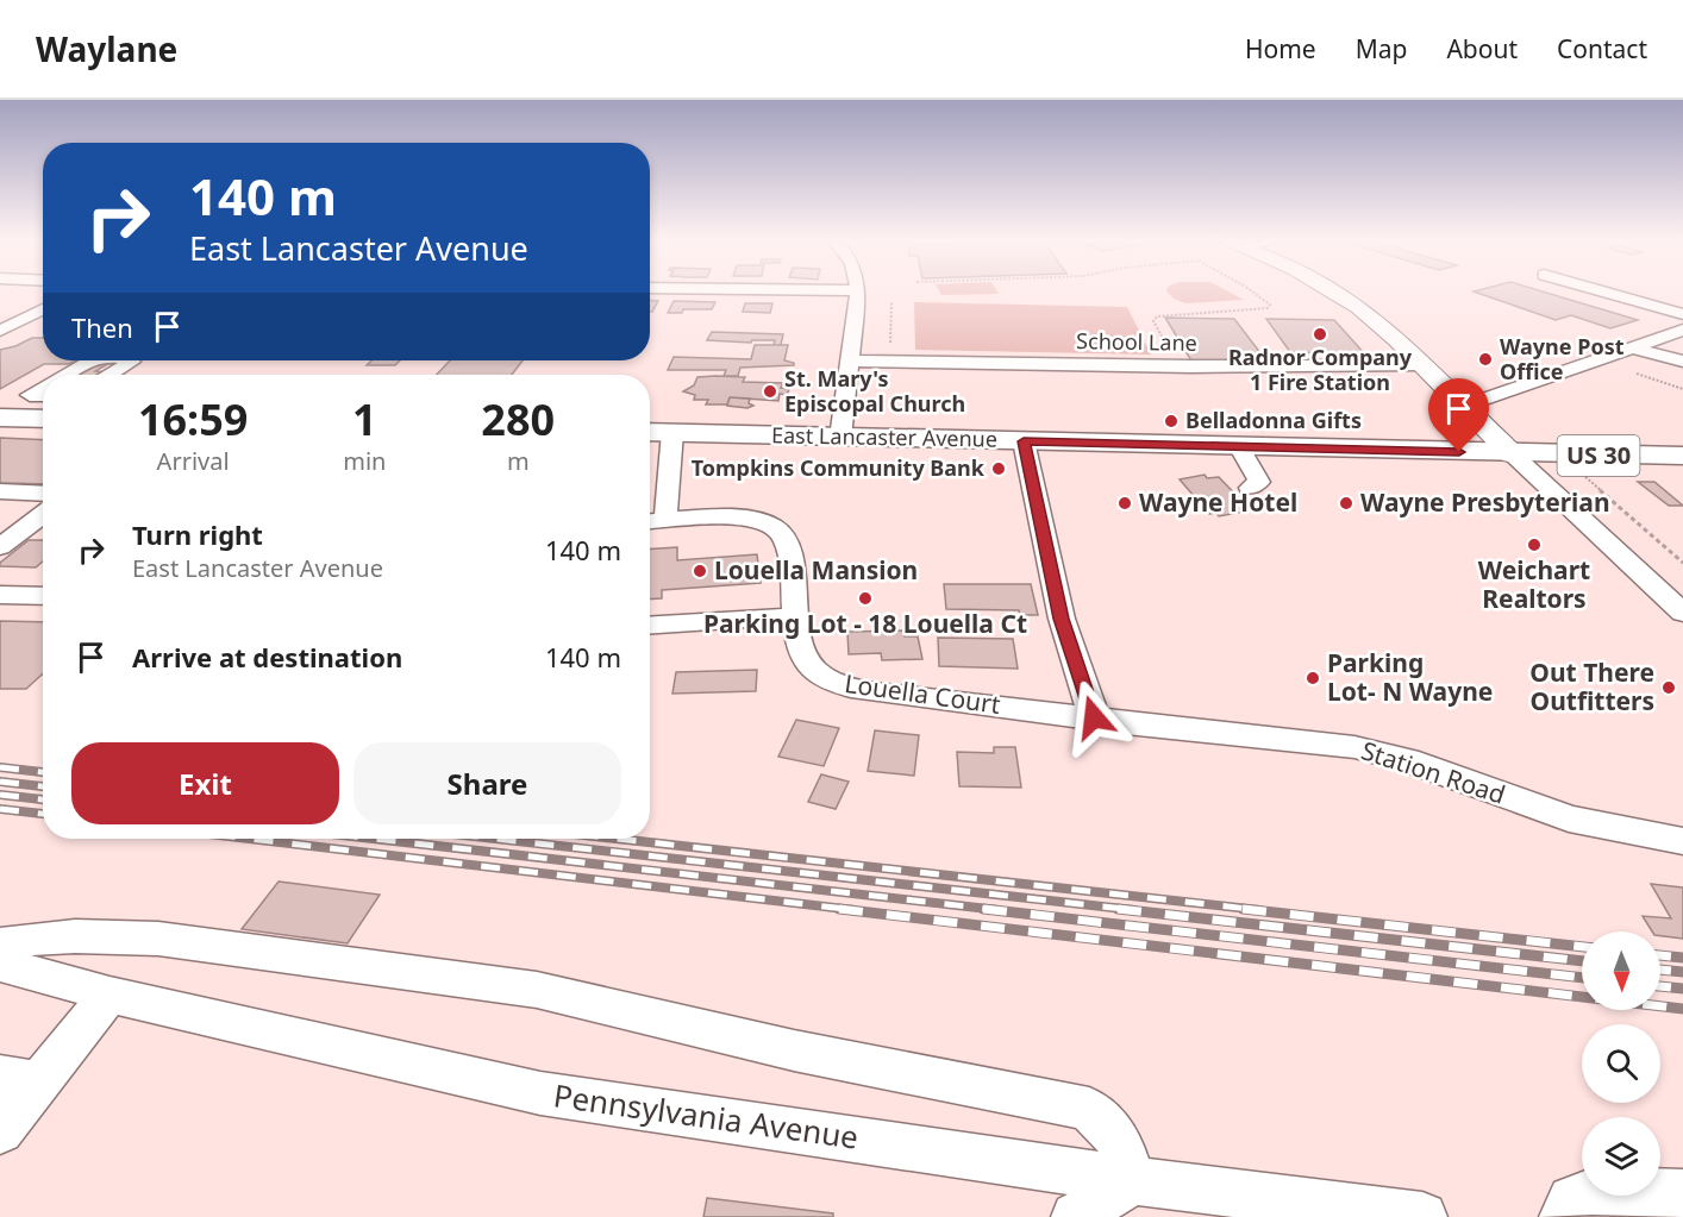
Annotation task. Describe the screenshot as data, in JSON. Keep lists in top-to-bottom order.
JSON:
{
  "streets": {
    "highway": ["East Lancaster Avenue", "US 30"],
    "street": [
      "School Lane",
      "Louella Court",
      "Station Road",
      "Pennsylvania Avenue"
    ]
  },
  "crossings": [
    ["East Lancaster Avenue", "US 30"],
    ["Louella Court", "Station Road"]
  ],
  "places": [
    "Radnor Company 1 Fire Station",
    "Wayne Post Office",
    "St. Mary's Episcopal Church",
    "Belladonna Gifts",
    "Tompkins Community Bank",
    "Wayne Hotel",
    "Wayne Presbyterian",
    "Weichart Realtors",
    "Louella Mansion",
    "Parking Lot - 18 Louella Ct",
    "Parking Lot- N Wayne",
    "Out There Outfitters"
  ],
  "north": "bottom",
  "page": {
    "header": "Waylane",
    "nav": [
      "Home",
      "Map",
      "About",
      "Contact"
    ],
    "turn": ["140 m", "East Lancaster Avenue"],
    "then": "Then",
    "eta": [
      "16:59",
      "Arrival",
      "1",
      "min",
      "280",
      "m"
    ],
    "list": [
      {
        "name": "Turn right",
        "note": "East Lancaster Avenue",
        "value": "140 m"
      },
      {
        "name": "Arrive at destination",
        "value": "140 m"
      }
    ],
    "buttons": ["Exit", "Share"]
  }
}
